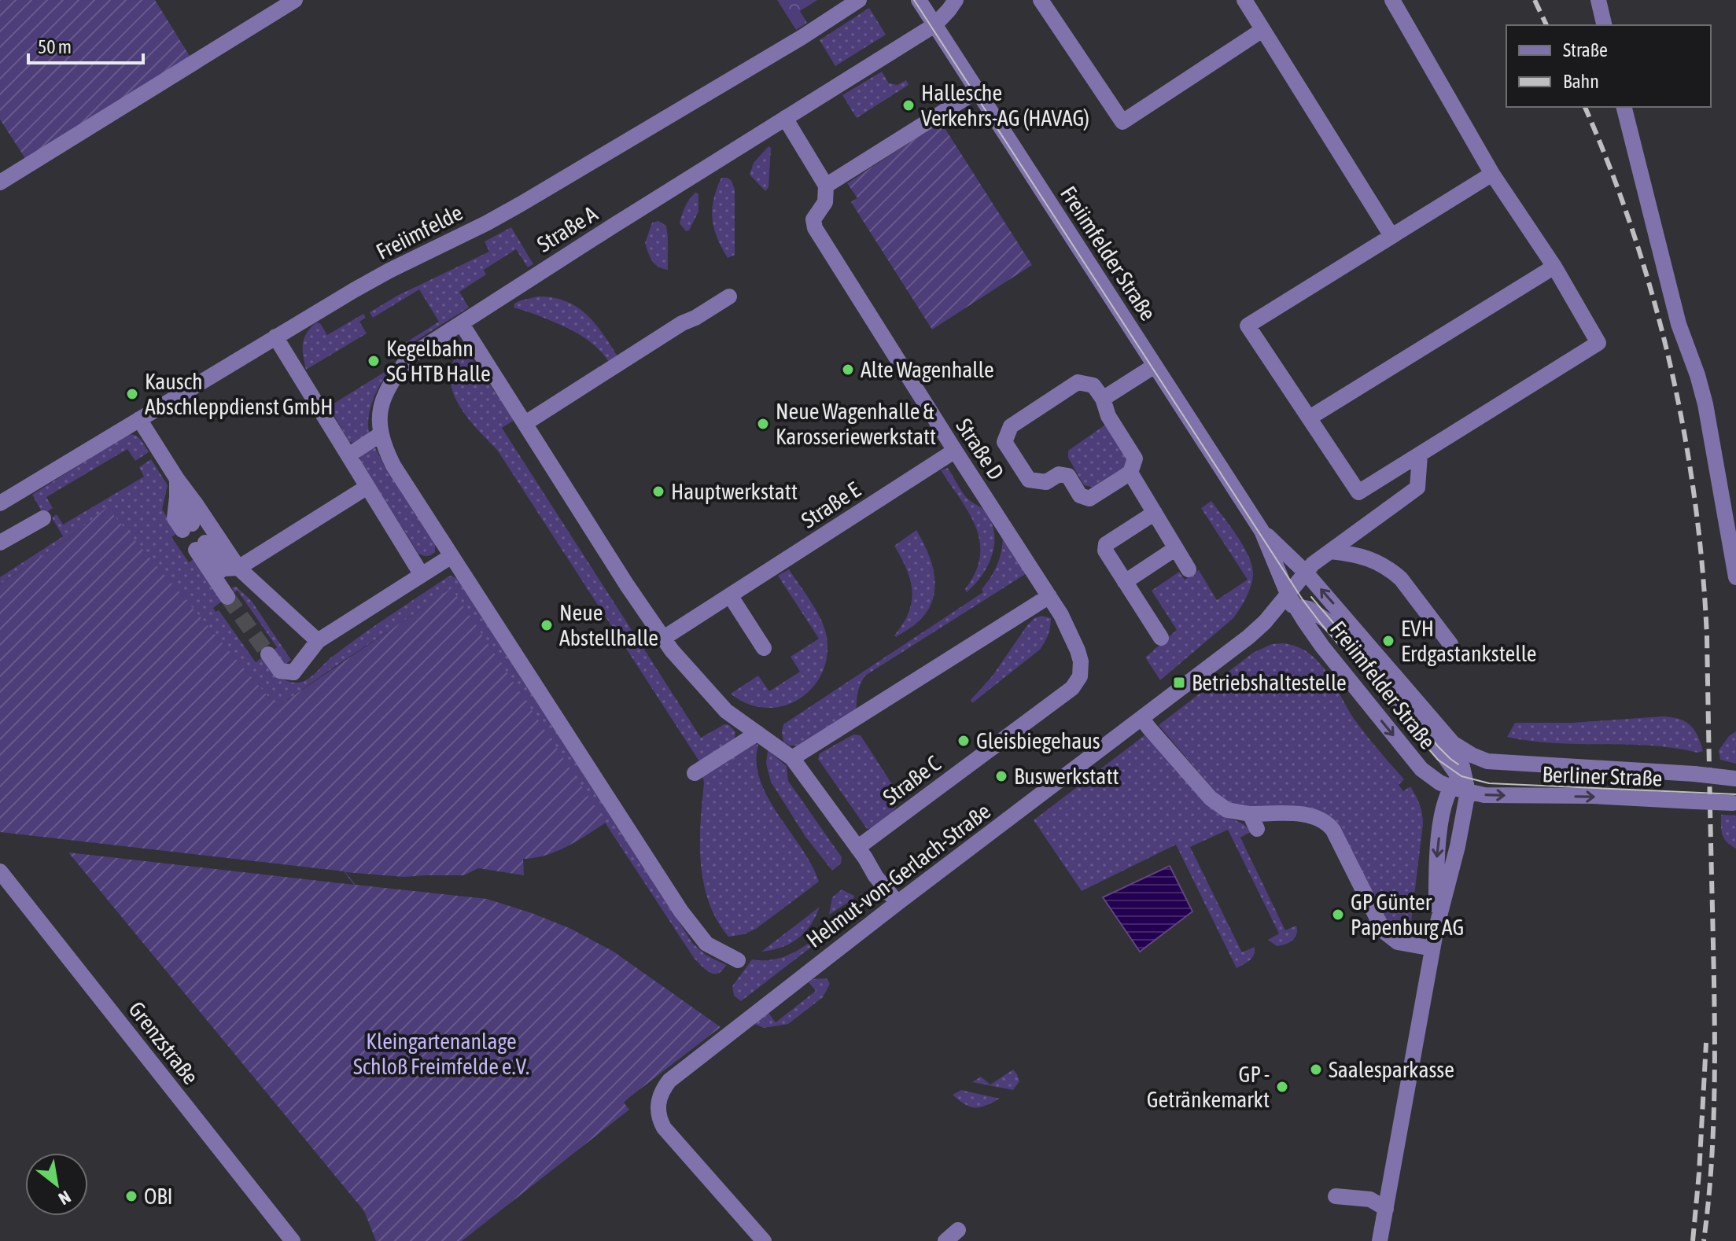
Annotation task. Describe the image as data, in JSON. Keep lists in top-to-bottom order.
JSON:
{
  "streets": {
    "street": [
      "Straße A",
      "Freiimfelde",
      "Freiimfelder Straße",
      "Straße D",
      "Straße E",
      "Berliner Straße",
      "Straße C",
      "Helmut-von-Gerlach-Straße",
      "Grenzstraße"
    ]
  },
  "crossings": [
    ["Straße A", "Freiimfelder Straße"],
    ["Freiimfelder Straße", "Berliner Straße"],
    ["Freiimfelder Straße", "Helmut-von-Gerlach-Straße"],
    ["Straße D", "Straße E"],
    ["Straße D", "Straße C"]
  ],
  "parks": ["Kleingartenanlage Schloß Freimfelde e.V."],
  "places": {
    "other": [
      "Hallesche Verkehrs-AG (HAVAG)",
      "Kegelbahn SG HTB Halle",
      "Alte Wagenhalle",
      "Kausch Abschleppdienst GmbH",
      "Neue Wagenhalle & Karosseriewerkstatt",
      "Hauptwerkstatt",
      "Neue Abstellhalle",
      "EVH Erdgastankstelle",
      "Gleisbiegehaus",
      "Buswerkstatt",
      "GP Günter Papenburg AG",
      "Saalesparkasse",
      "GP - Getränkemarkt",
      "OBI"
    ],
    "transit": ["Betriebshaltestelle"]
  },
  "legend": ["Straße", "Bahn"],
  "scale_bar": "50 m",
  "north": "bottom right"
}
